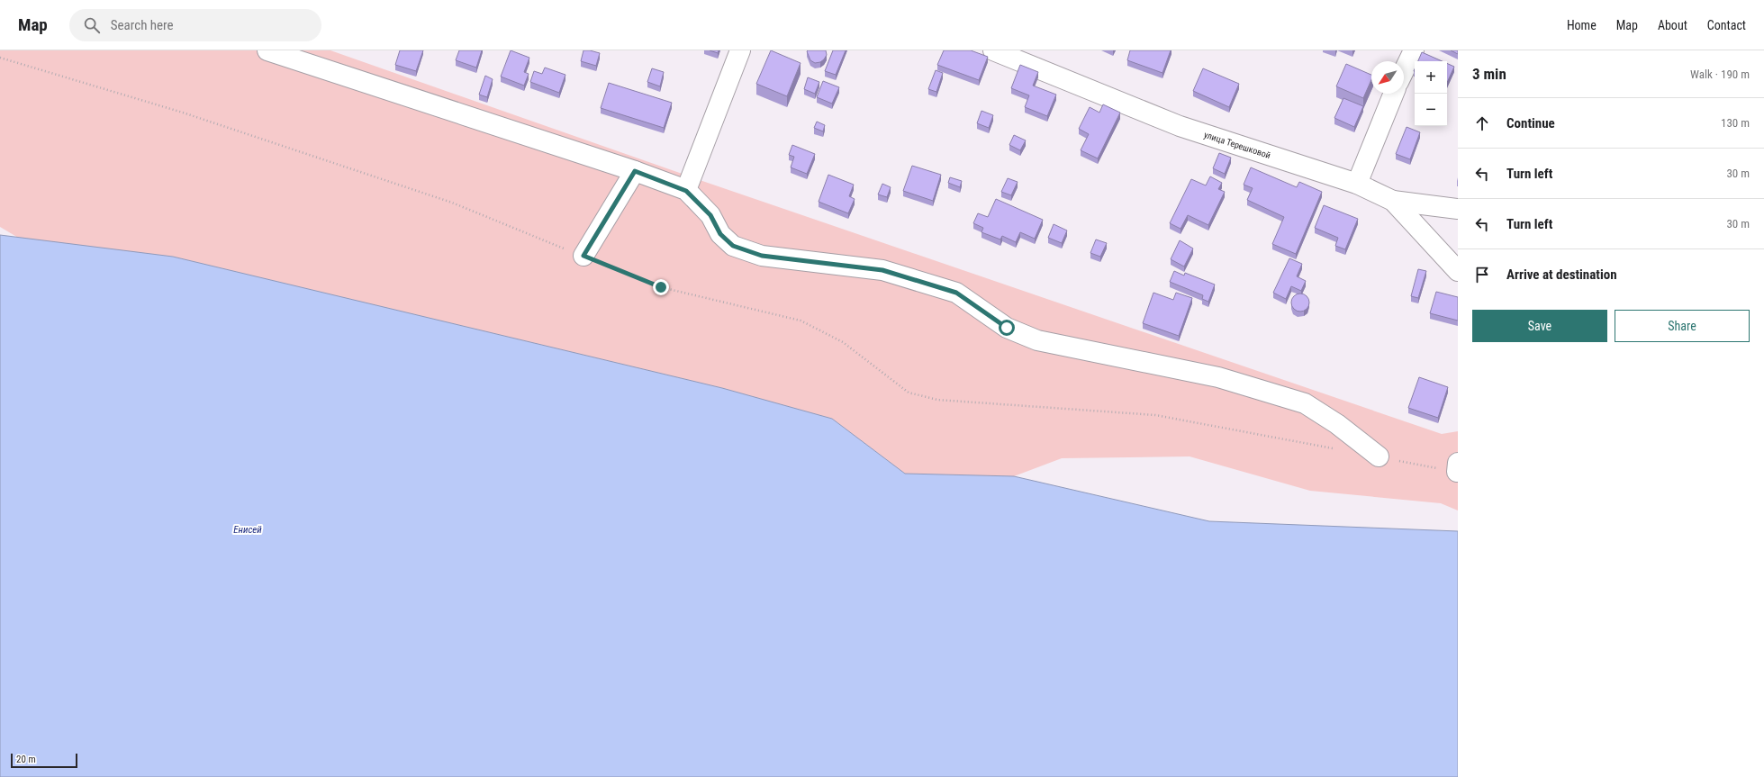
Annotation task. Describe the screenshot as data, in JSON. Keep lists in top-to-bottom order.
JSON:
{
  "streets": {
    "street": ["улица Терешковой"]
  },
  "water": ["Енисей"],
  "scale_bar": "20 m",
  "north": "bottom left",
  "page": {
    "header": "Map",
    "search": "Search here",
    "nav": [
      "Home",
      "Map",
      "About",
      "Contact"
    ],
    "heading": ["3 min", "Walk · 190 m"],
    "map_buttons": ["+", "−"],
    "list": [
      ["Continue", "130 m"],
      ["Turn left", "30 m"],
      ["Turn left", "30 m"],
      "Arrive at destination"
    ],
    "buttons": ["Save", "Share"],
    "scale": "20 m"
  }
}
